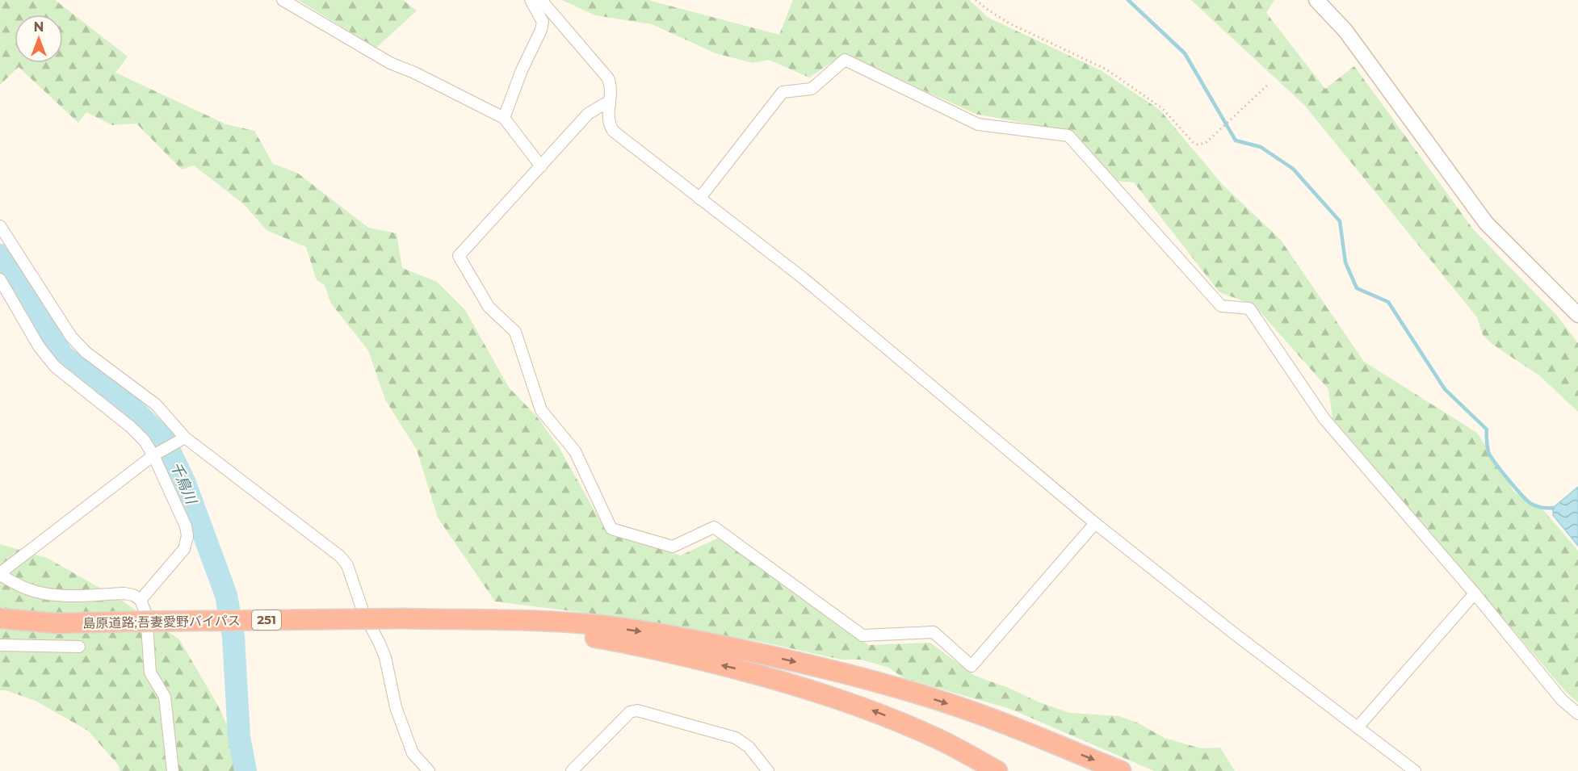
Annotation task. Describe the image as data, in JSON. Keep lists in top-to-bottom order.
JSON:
{
  "streets": {
    "highway": ["251", "島原道路;吾妻愛野バイパス"]
  },
  "water": ["千鳥川"],
  "north": "top"
}
